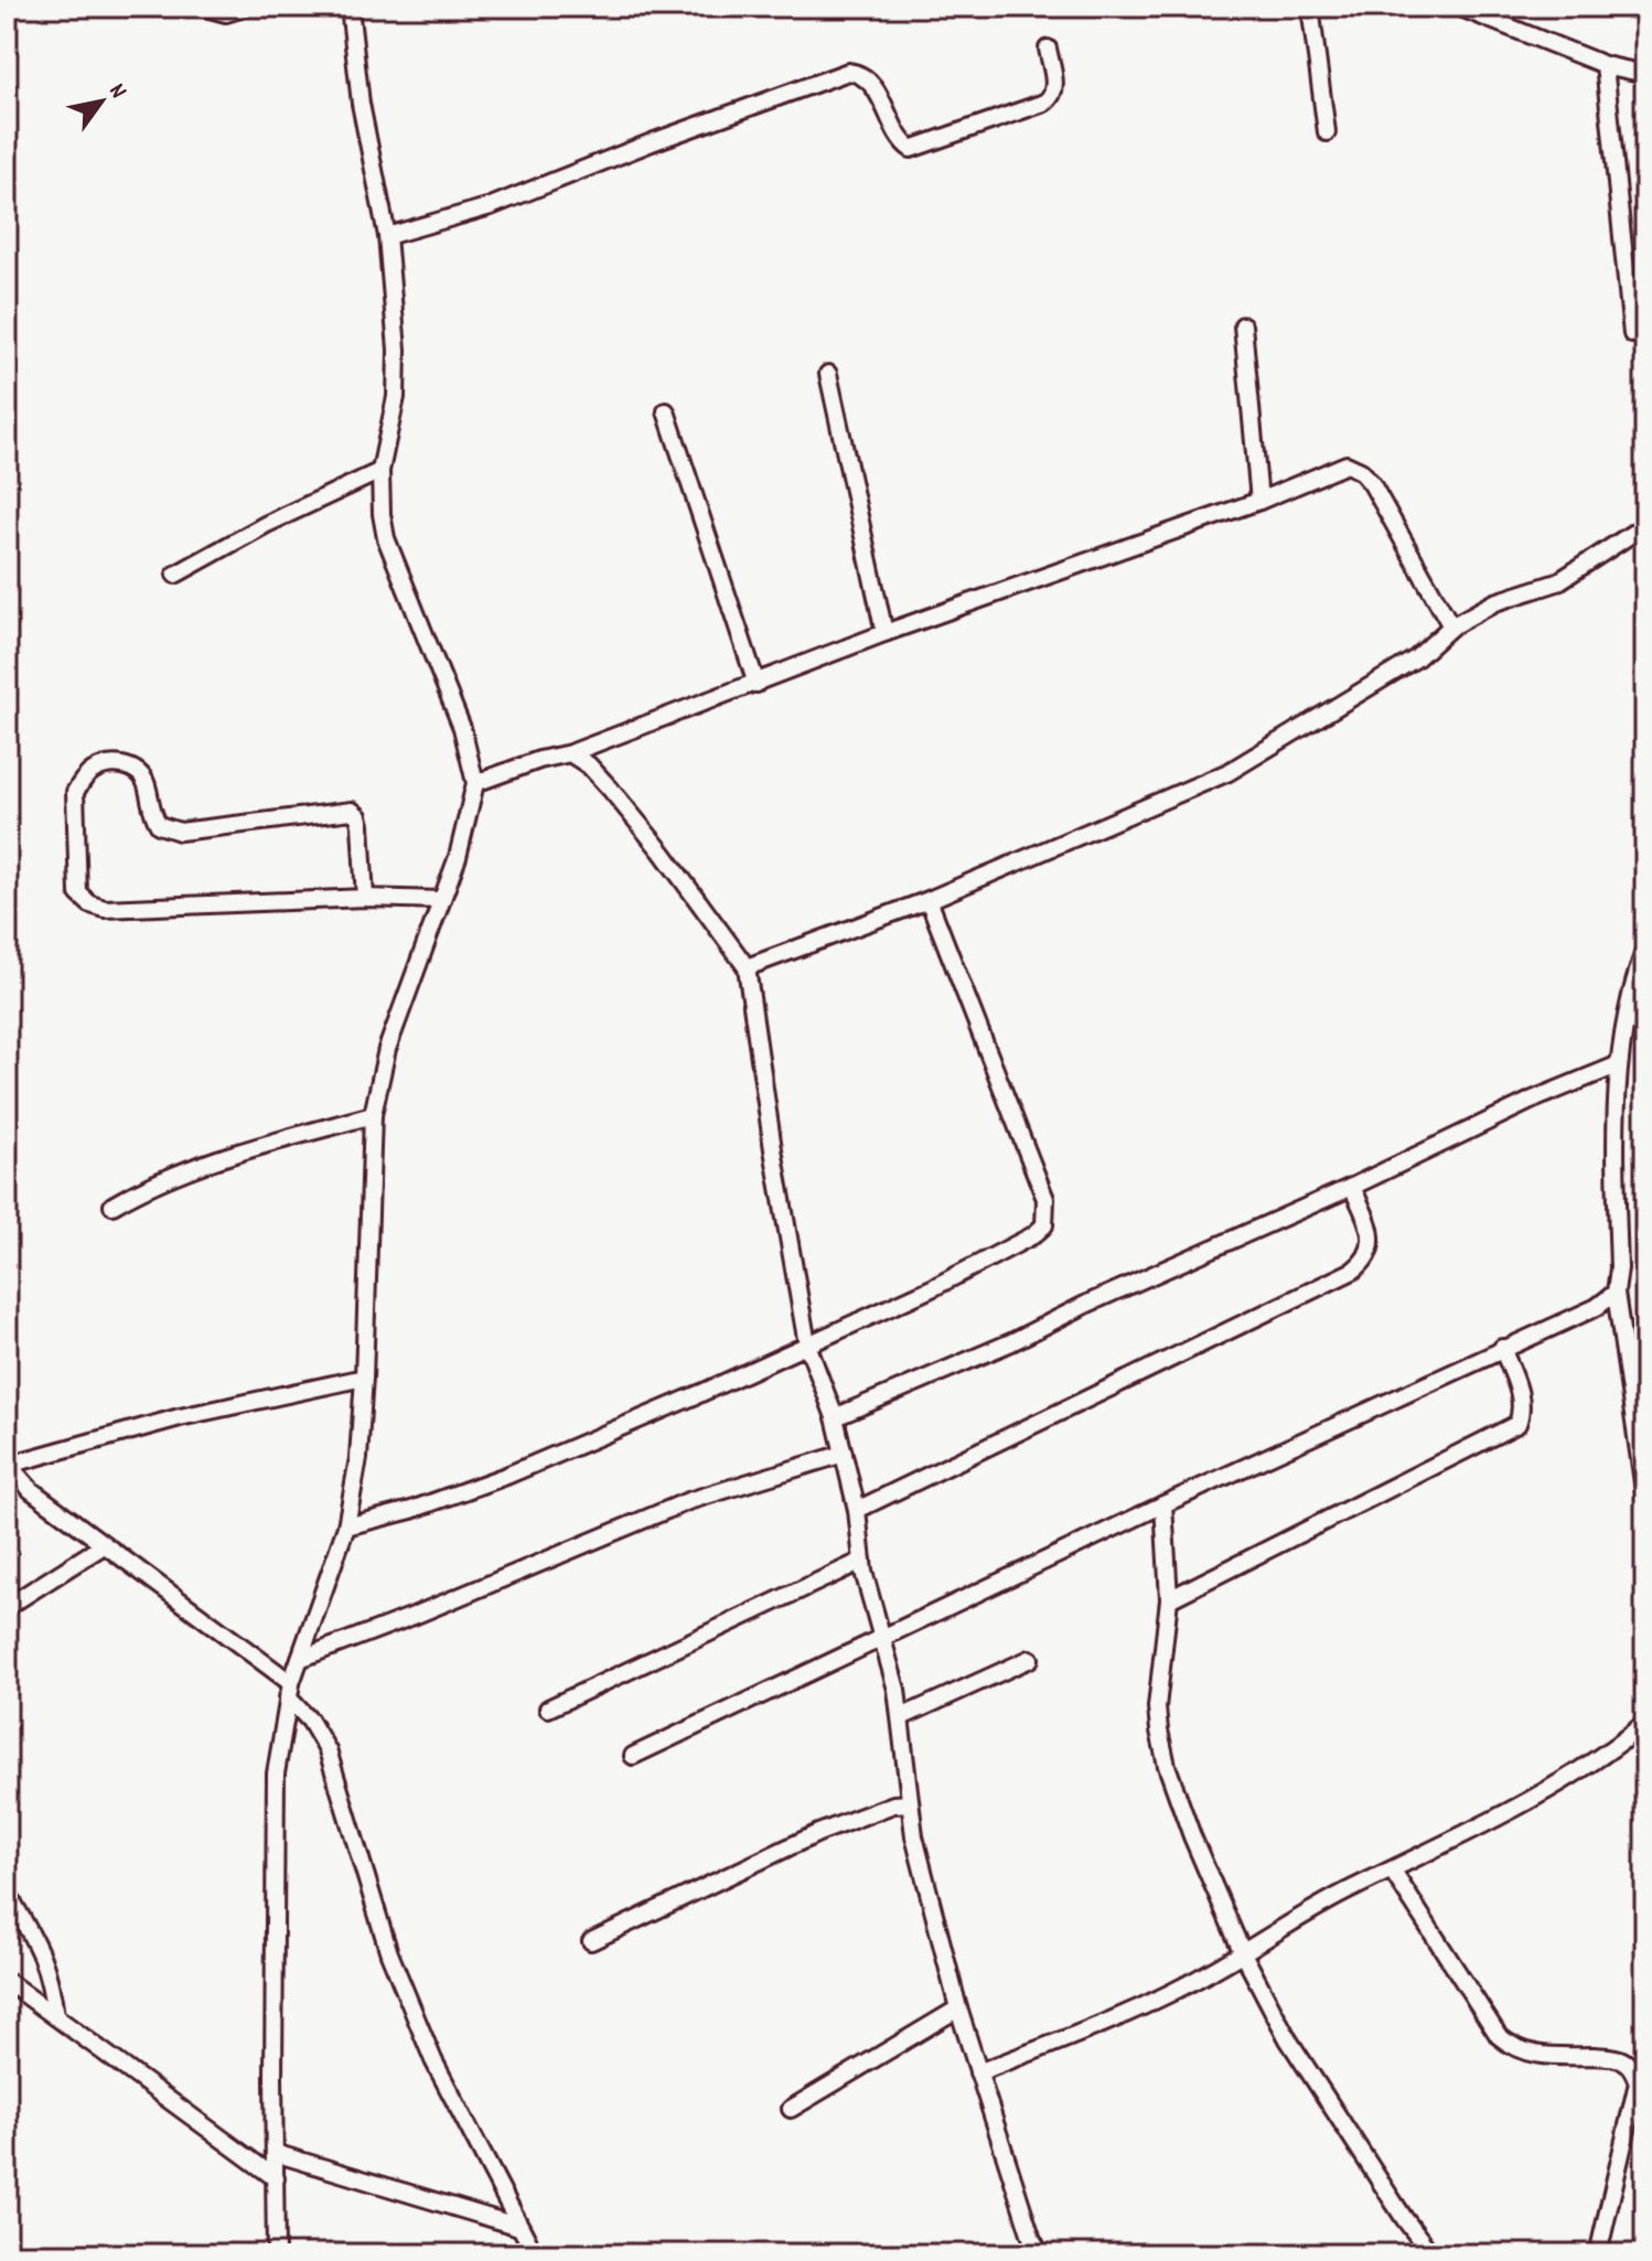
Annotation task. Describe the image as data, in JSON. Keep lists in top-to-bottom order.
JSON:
{
  "north": "top right"
}
